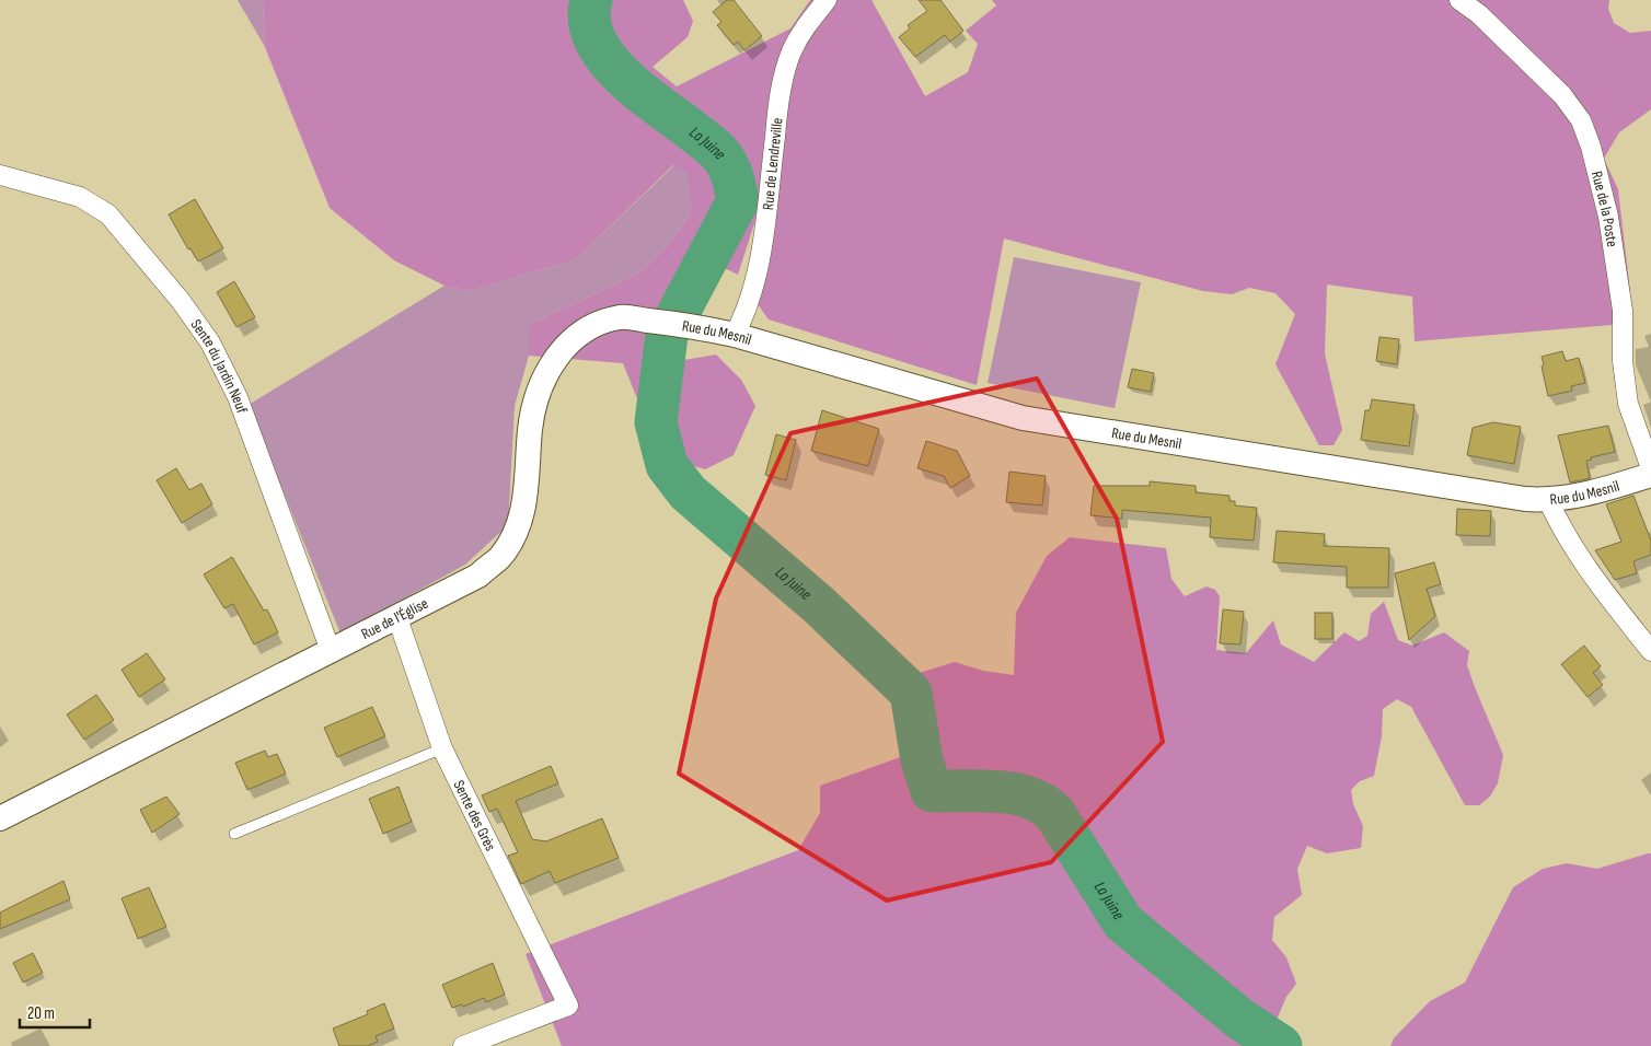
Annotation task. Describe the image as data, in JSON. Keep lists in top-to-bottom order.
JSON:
{
  "streets": {
    "street": [
      "Rue de Lendreville",
      "Rue de la Poste",
      "Rue du Mesnil",
      "Sente du Jardin Neuf",
      "Rue de l'Église",
      "Sente des Grès"
    ]
  },
  "crossings": [
    ["Rue de Lendreville", "Rue du Mesnil"],
    ["Rue du Mesnil", "Rue de l'Église"],
    ["Sente du Jardin Neuf", "Rue de l'Église"],
    ["Rue de l'Église", "Sente des Grès"]
  ],
  "water": ["La Juine"],
  "scale_bar": "20 m"
}
